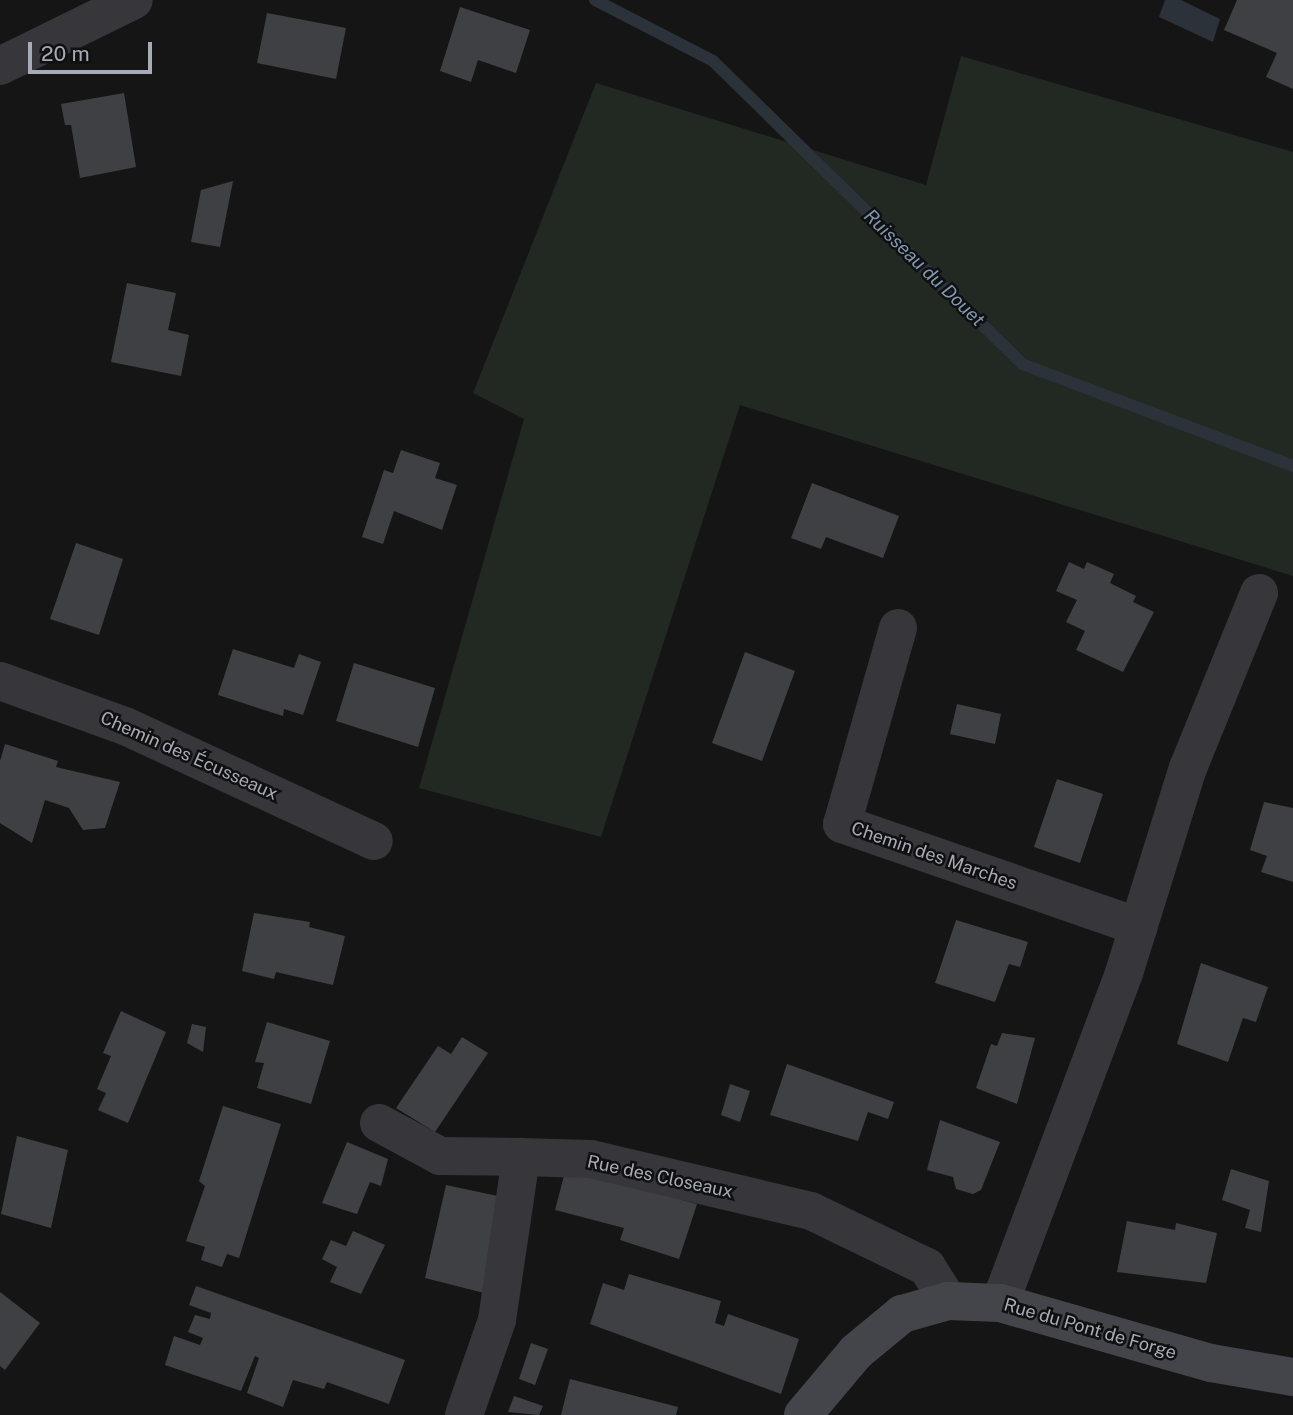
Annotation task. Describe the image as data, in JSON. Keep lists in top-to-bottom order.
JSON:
{
  "streets": {
    "street": [
      "Chemin des Écusseaux",
      "Chemin des Marches",
      "Rue des Closeaux",
      "Rue du Pont de Forge"
    ]
  },
  "crossings": [
    ["Rue des Closeaux", "Rue du Pont de Forge"]
  ],
  "water": ["Ruisseau du Douet"],
  "scale_bar": "20 m"
}
